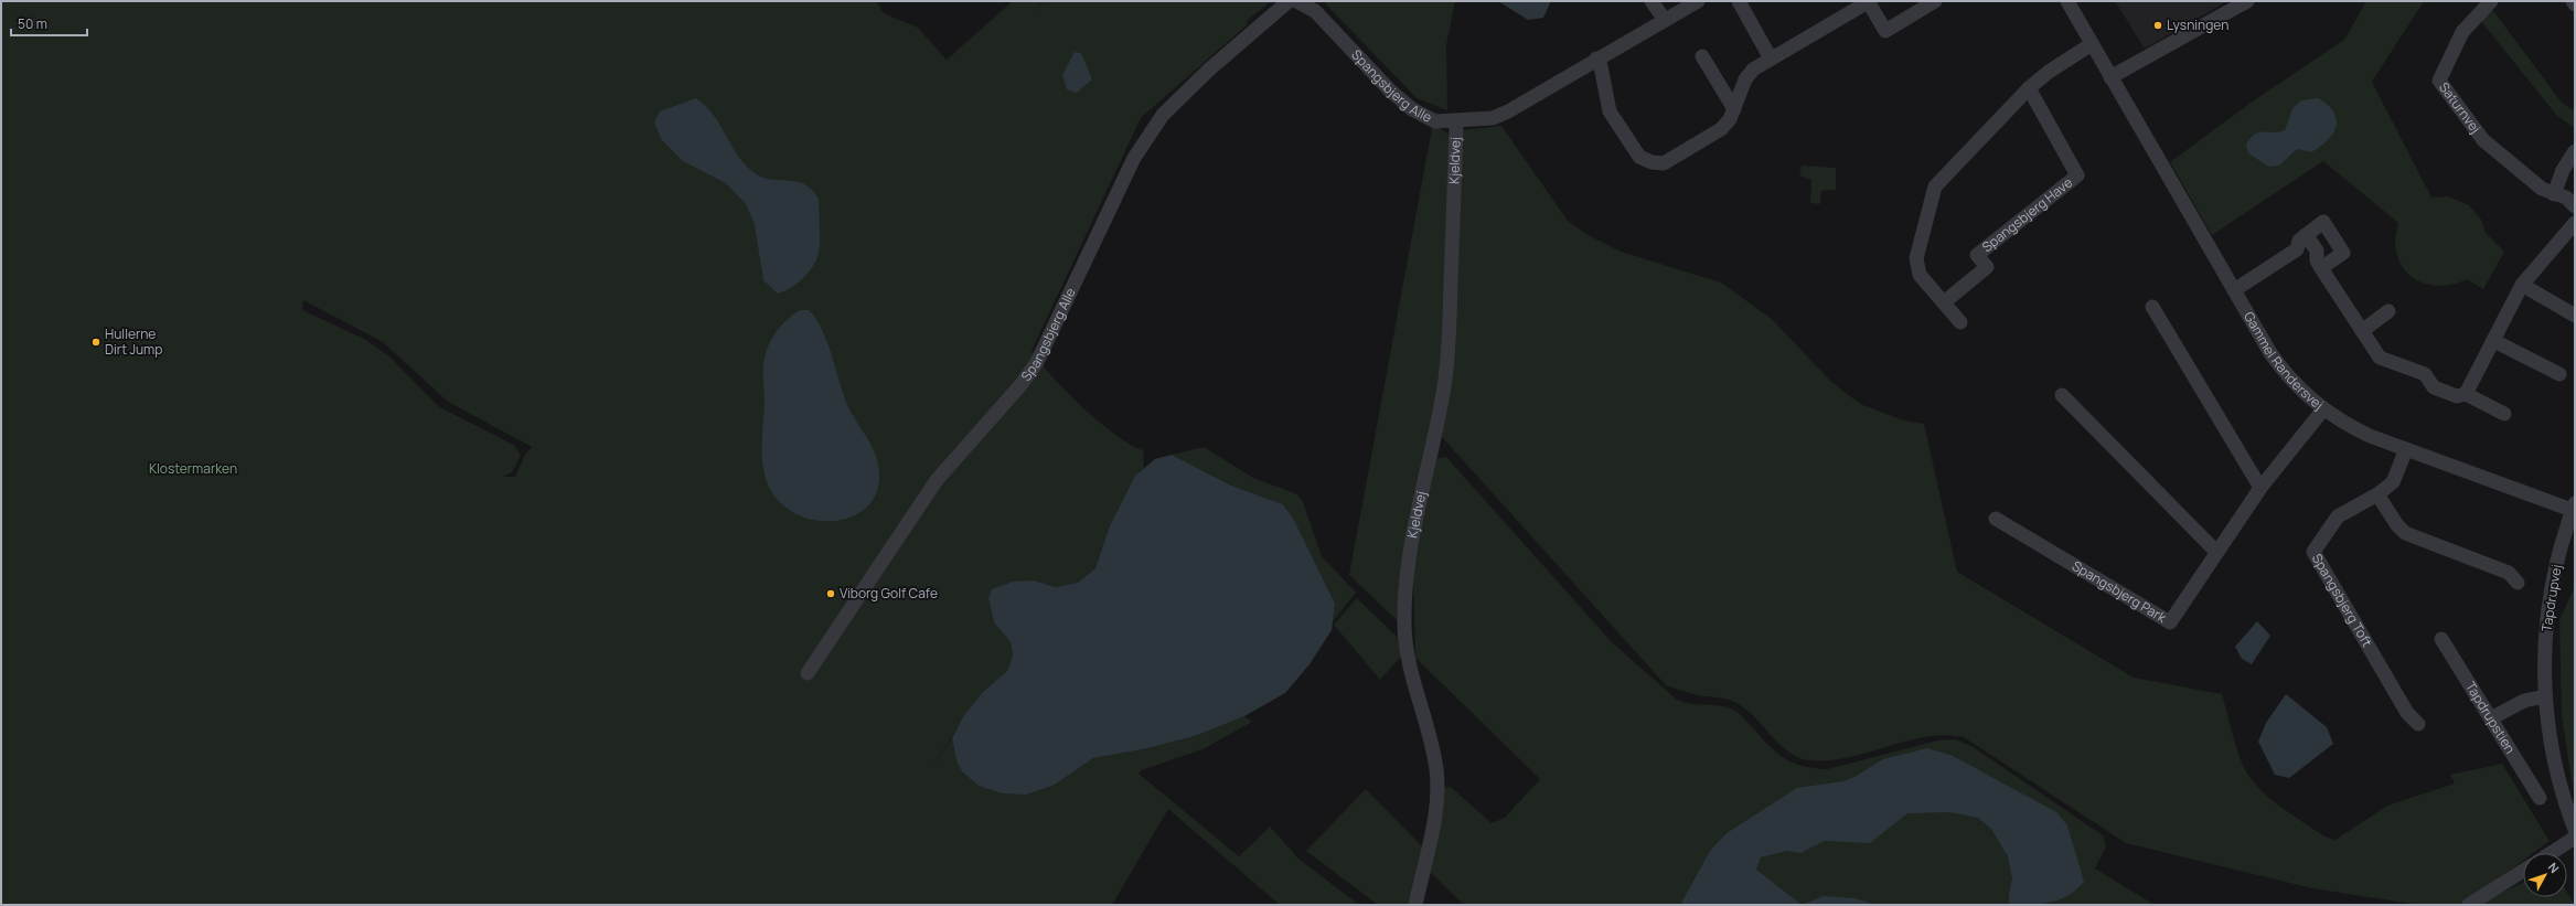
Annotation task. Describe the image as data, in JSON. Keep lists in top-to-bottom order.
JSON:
{
  "streets": {
    "street": [
      "Spangsbjerg Alle",
      "Saturnvej",
      "Kjeldvej",
      "Spangsbjerg Have",
      "Gammel Randersvej",
      "Spangsbjerg Park",
      "Tapdrupvej",
      "Spangsbjerg Toft",
      "Tapdrupstien"
    ]
  },
  "crossings": [
    ["Spangsbjerg Alle", "Kjeldvej"],
    ["Gammel Randersvej", "Spangsbjerg Park"],
    ["Gammel Randersvej", "Tapdrupvej"],
    ["Gammel Randersvej", "Spangsbjerg Toft"]
  ],
  "parks": ["Klostermarken"],
  "places": ["Lysningen", "Hullerne Dirt Jump", "Viborg Golf Cafe"],
  "scale_bar": "50 m",
  "north": "top right"
}
